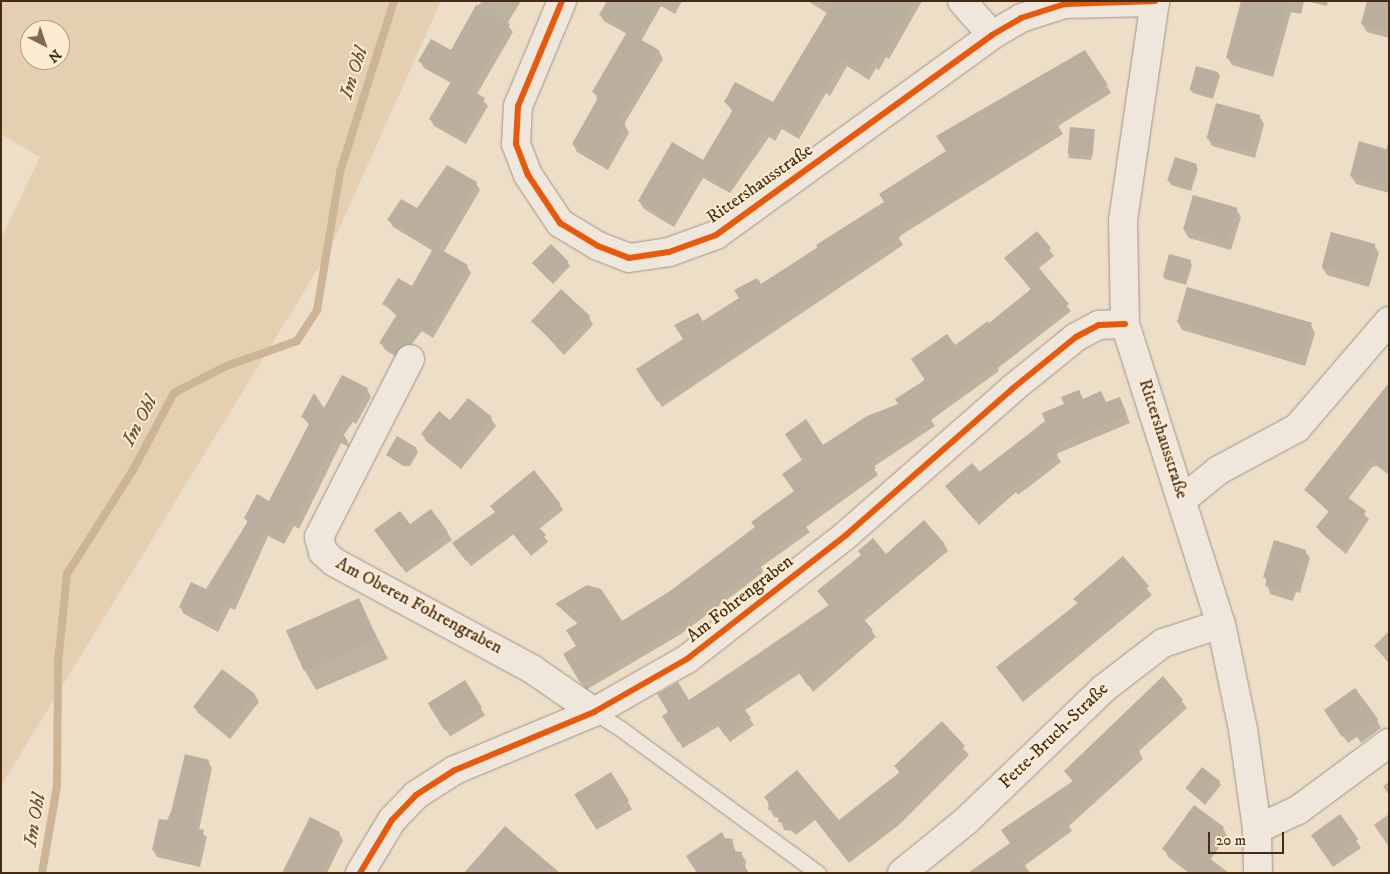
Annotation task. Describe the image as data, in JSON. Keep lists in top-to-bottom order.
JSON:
{
  "streets": {
    "street": [
      "Rittershausstraße",
      "Am Fohrengraben",
      "Am Oberen Fohrengraben",
      "Fette-Bruch-Straße"
    ]
  },
  "crossings": [
    ["Rittershausstraße", "Am Fohrengraben"],
    ["Rittershausstraße", "Fette-Bruch-Straße"],
    ["Am Fohrengraben", "Am Oberen Fohrengraben"]
  ],
  "water": ["Im Ohl"],
  "scale_bar": "20 m",
  "north": "bottom right"
}
